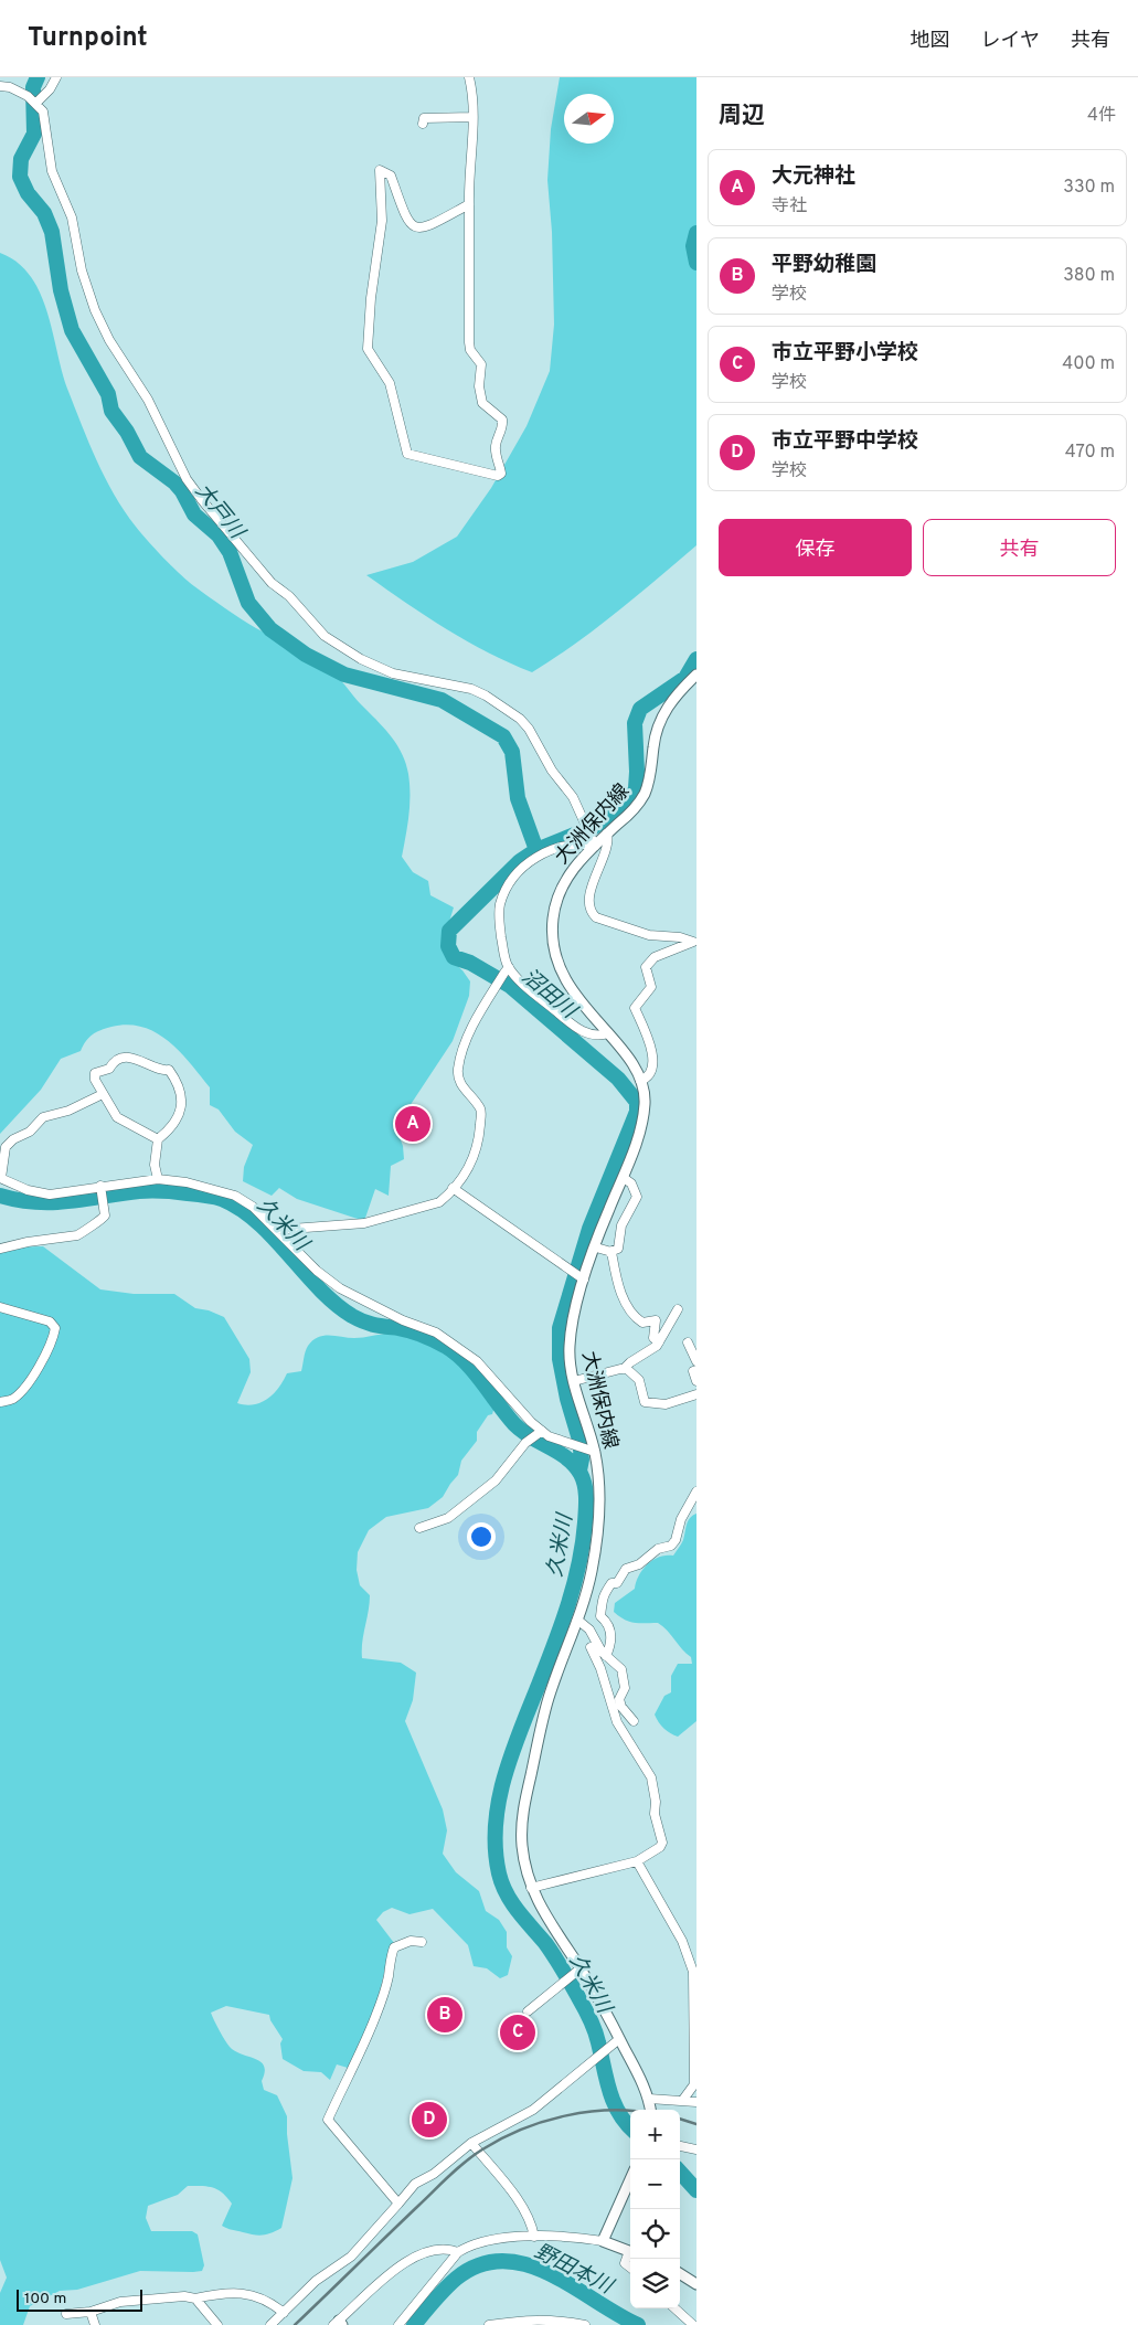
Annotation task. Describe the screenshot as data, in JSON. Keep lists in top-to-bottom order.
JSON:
{
  "streets": {
    "main road": ["大洲保内線"]
  },
  "water": [
    "大戸川",
    "沼田川",
    "久米川",
    "野田本川"
  ],
  "scale_bar": "100 m",
  "north": "right",
  "page": {
    "header": "Turnpoint",
    "nav": ["地図", "レイヤ", "共有"],
    "heading": ["周辺", "4件"],
    "list": [
      {
        "mark": "A",
        "name": "大元神社",
        "note": "寺社",
        "value": "330 m"
      },
      {
        "mark": "B",
        "name": "平野幼稚園",
        "note": "学校",
        "value": "380 m"
      },
      {
        "mark": "C",
        "name": "市立平野小学校",
        "note": "学校",
        "value": "400 m"
      },
      {
        "mark": "D",
        "name": "市立平野中学校",
        "note": "学校",
        "value": "470 m"
      }
    ],
    "buttons": ["保存", "共有"],
    "pins": [
      "A",
      "B",
      "C",
      "D"
    ],
    "map_buttons": ["+", "−"],
    "scale": "100 m"
  }
}
